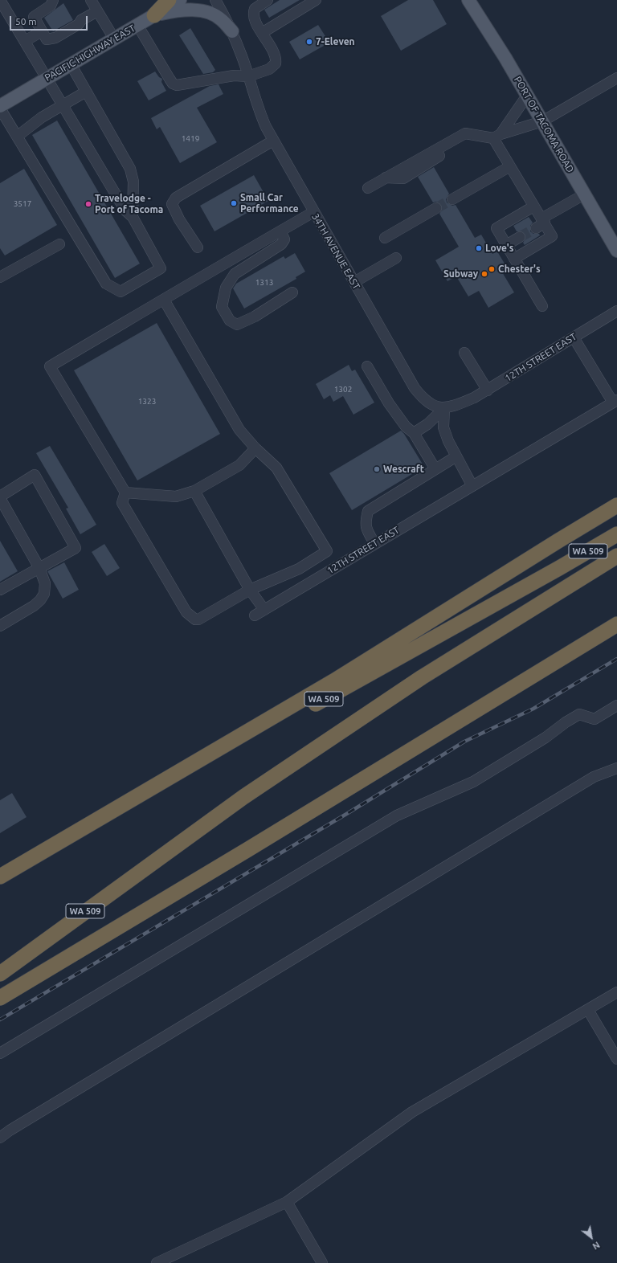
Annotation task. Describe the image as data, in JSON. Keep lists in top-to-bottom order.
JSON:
{
  "streets": {
    "highway": ["WA 509"],
    "main road": ["PACIFIC HIGHWAY EAST", "PORT OF TACOMA ROAD"],
    "street": ["34TH AVENUE EAST", "12TH STREET EAST"]
  },
  "crossings": [
    ["34TH AVENUE EAST", "12TH STREET EAST"]
  ],
  "places": [
    "7-Eleven",
    "Small Car Performance",
    "Travelodge - Port of Tacoma",
    "Love's",
    "Chester's",
    "Subway",
    "Wescraft"
  ],
  "house_numbers": [
    "1419",
    "3517",
    "1313",
    "1302",
    "1323"
  ],
  "scale_bar": "50 m",
  "north": "bottom right"
}
